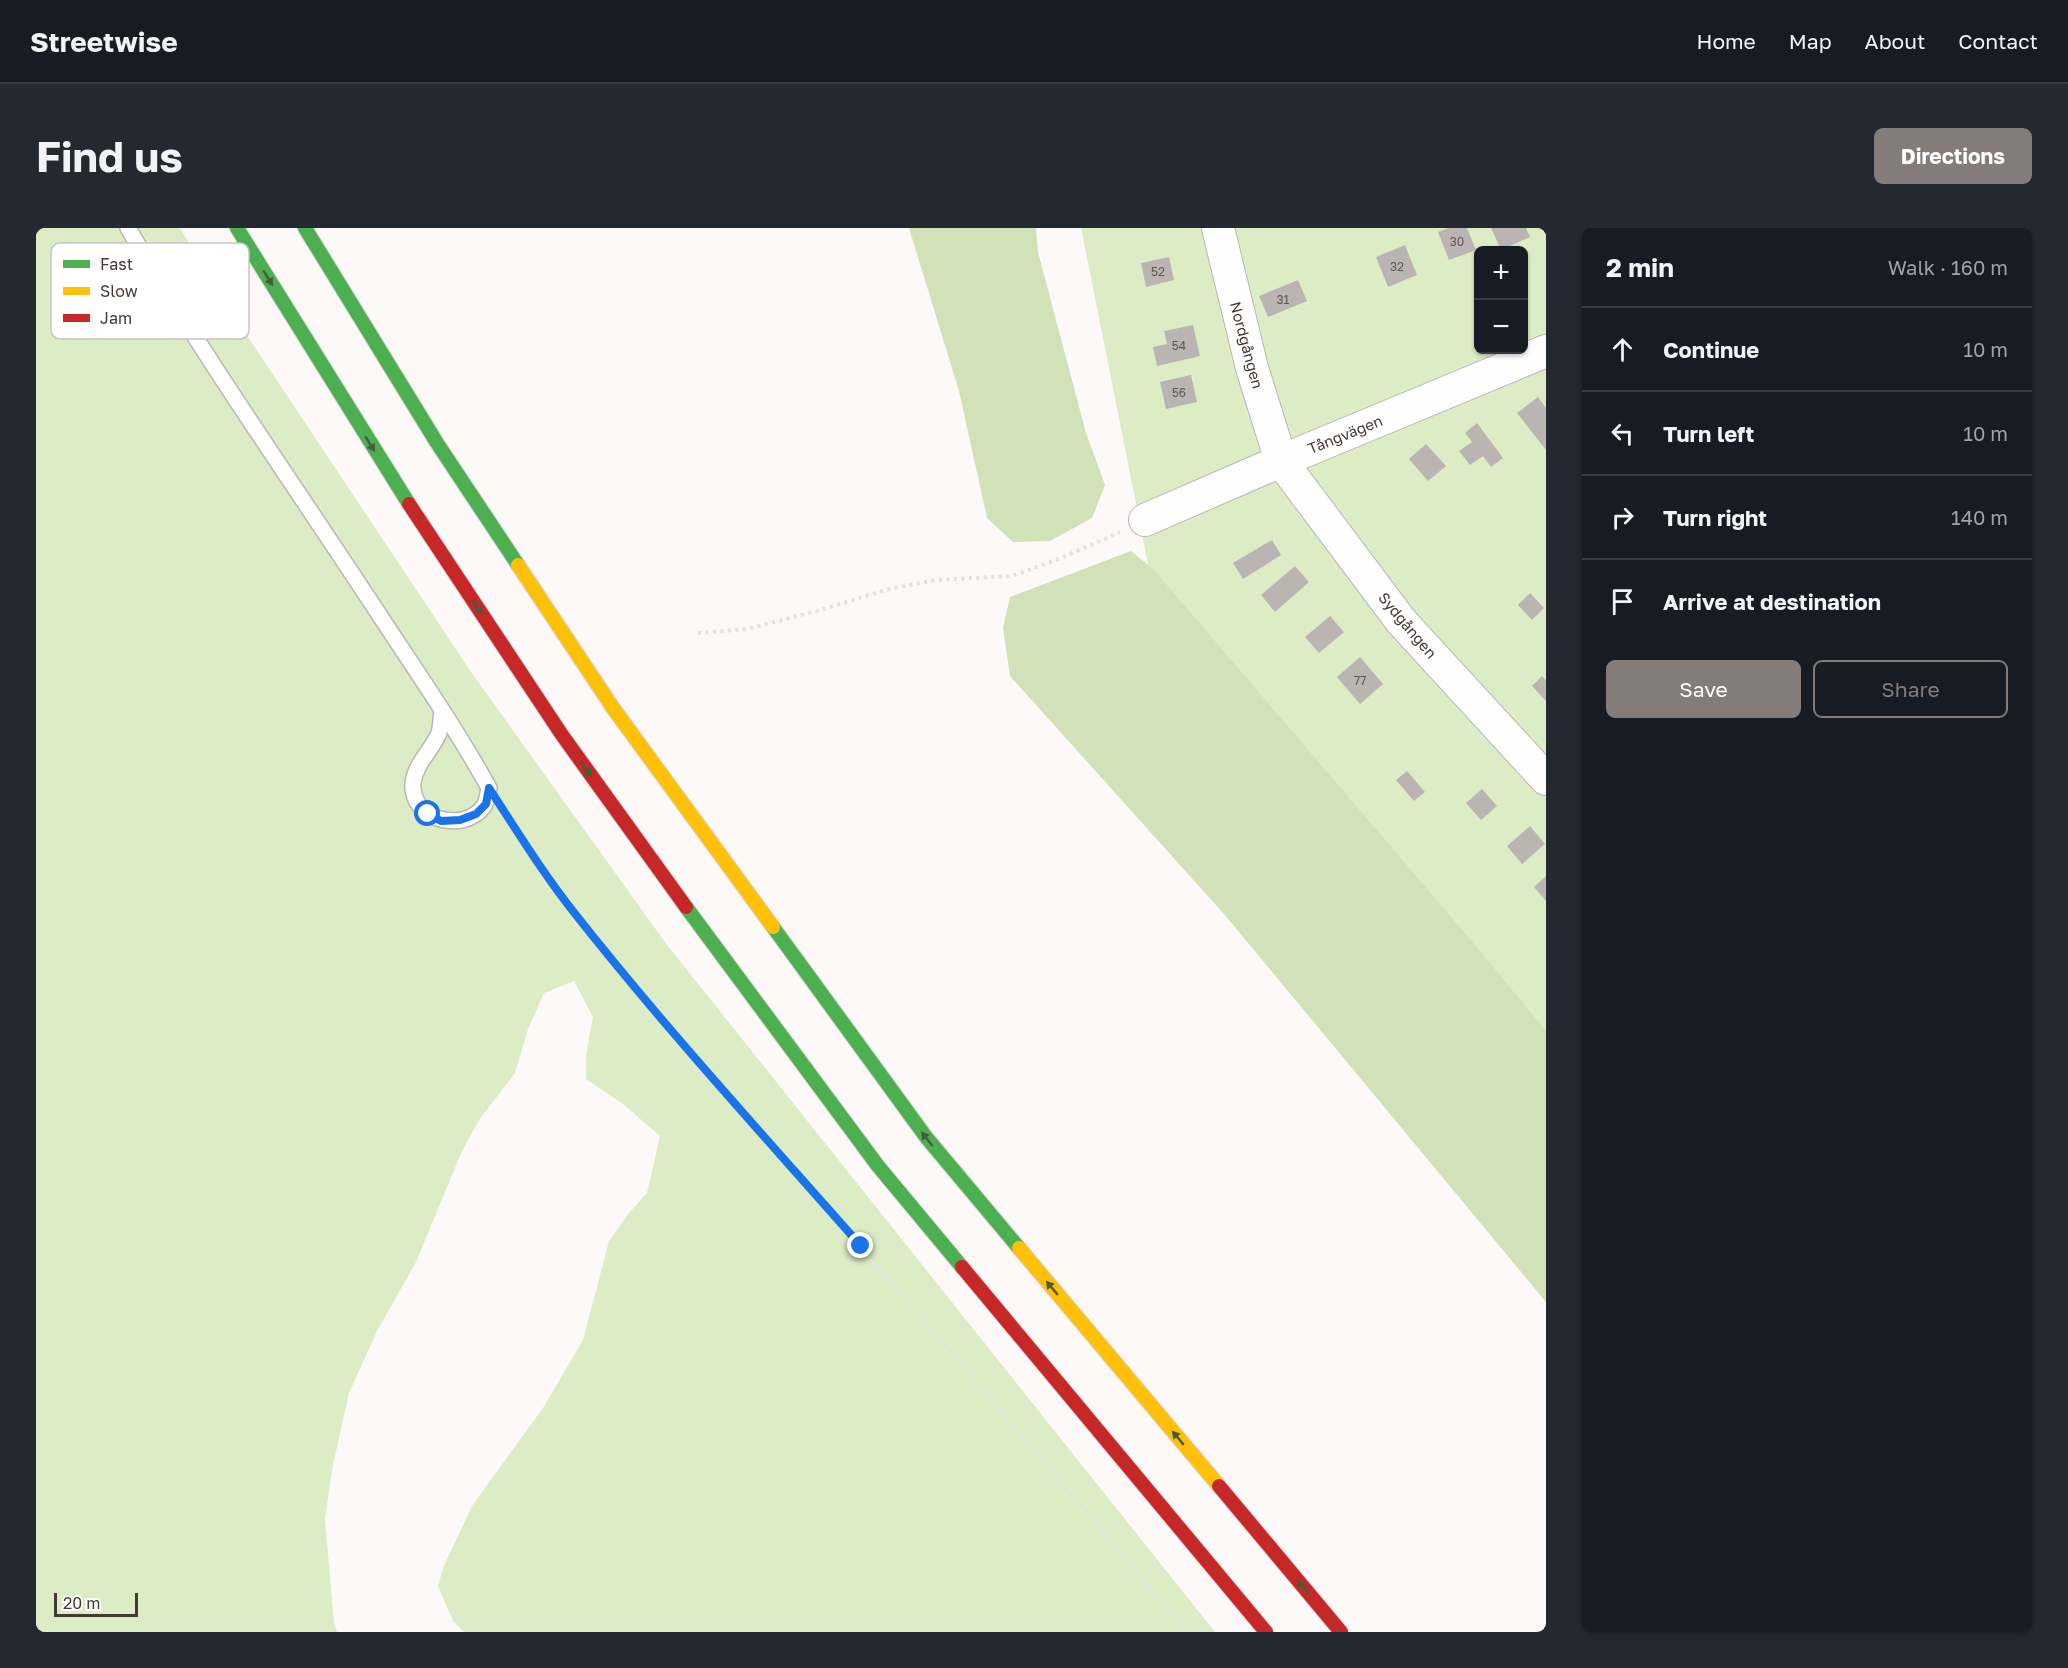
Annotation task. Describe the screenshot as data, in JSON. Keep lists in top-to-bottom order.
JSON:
{
  "streets": {
    "street": ["Nordgången", "Tångvägen", "Sydgången"]
  },
  "crossings": [
    ["Nordgången", "Tångvägen"],
    ["Nordgången", "Sydgången"],
    ["Tångvägen", "Sydgången"]
  ],
  "house_numbers": [
    "30",
    "32",
    "52",
    "31",
    "54",
    "56",
    "77"
  ],
  "legend": ["Fast", "Slow", "Jam"],
  "scale_bar": "20 m",
  "page": {
    "header": "Streetwise",
    "nav": [
      "Home",
      "Map",
      "About",
      "Contact"
    ],
    "buttons": [
      "Directions",
      ["Save", "Share"]
    ],
    "title": "Find us",
    "heading": ["2 min", "Walk · 160 m"],
    "map_buttons": ["+", "−"],
    "list": [
      ["Continue", "10 m"],
      ["Turn left", "10 m"],
      ["Turn right", "140 m"],
      "Arrive at destination"
    ],
    "scale": "20 m"
  }
}
